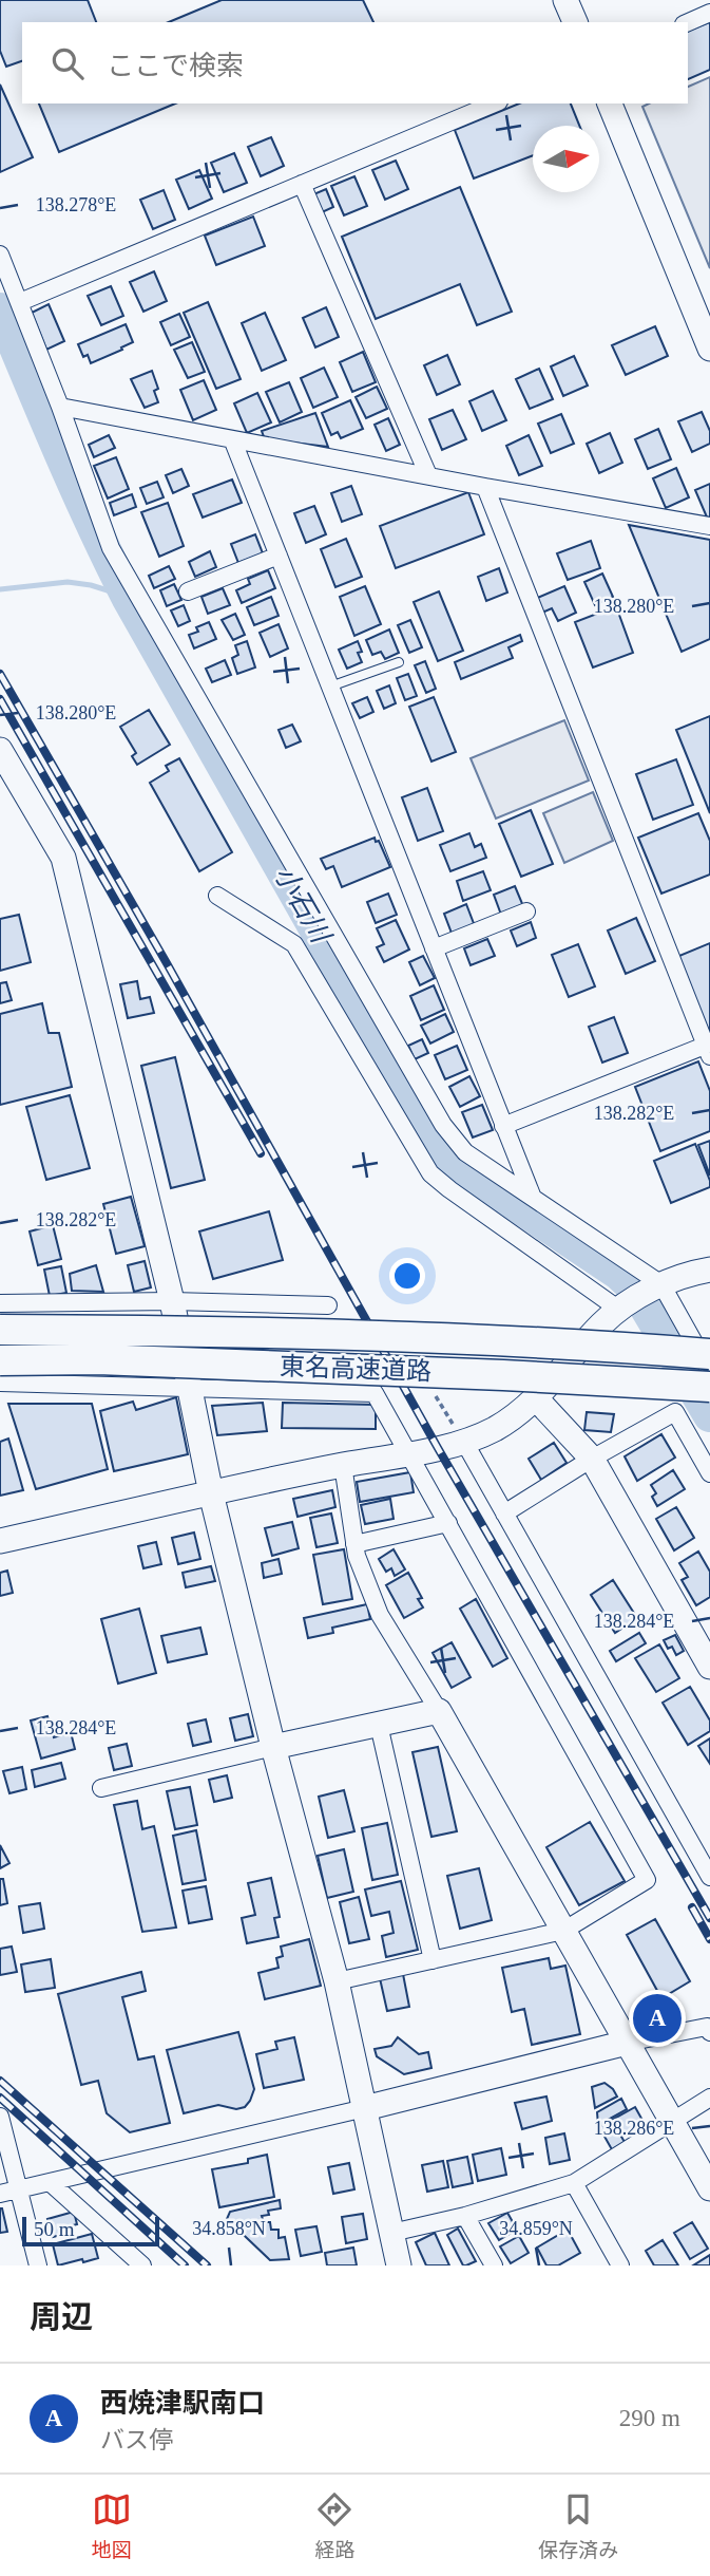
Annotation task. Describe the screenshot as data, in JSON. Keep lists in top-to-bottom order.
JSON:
{
  "streets": {
    "highway": ["東名高速道路"]
  },
  "water": ["小石川"],
  "scale_bar": "50 m",
  "north": "right",
  "page": {
    "search": "ここで検索",
    "pins": "A",
    "scale": "50 m",
    "heading": "周辺",
    "list": [
      {
        "mark": "A",
        "name": "西焼津駅南口",
        "note": "バス停",
        "value": "290 m"
      }
    ],
    "nav": ["地図", "経路", "保存済み"]
  },
  "coordinates": [
    "138.278°E",
    "138.280°E",
    "138.282°E",
    "138.284°E",
    "138.286°E",
    "34.858°N",
    "34.859°N"
  ]
}
